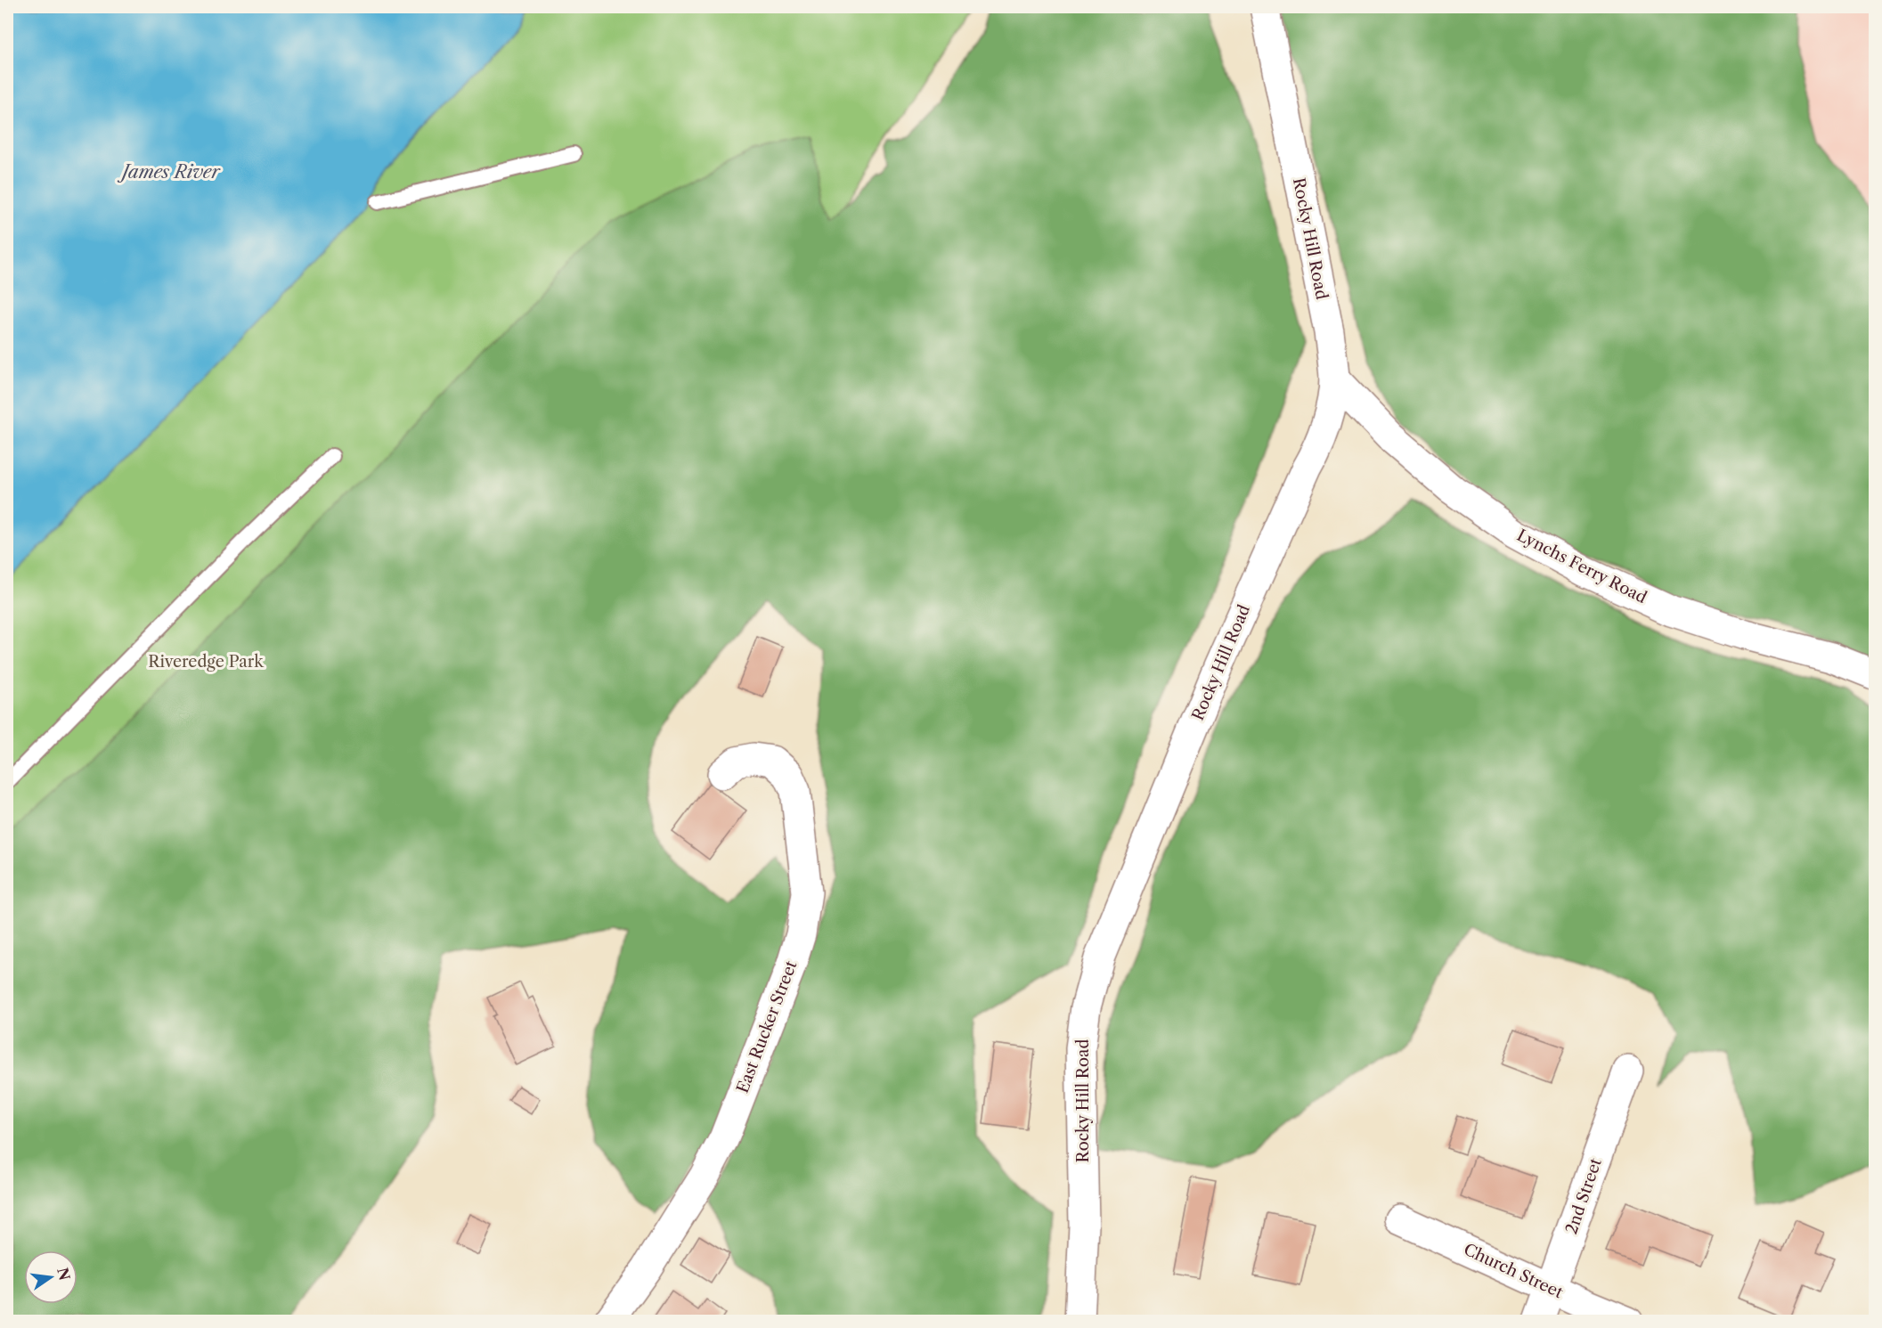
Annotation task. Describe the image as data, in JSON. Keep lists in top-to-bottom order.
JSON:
{
  "streets": {
    "street": [
      "Rocky Hill Road",
      "Lynchs Ferry Road",
      "East Rucker Street",
      "2nd Street",
      "Church Street"
    ]
  },
  "crossings": [
    ["Rocky Hill Road", "Lynchs Ferry Road"],
    ["2nd Street", "Church Street"]
  ],
  "water": ["James River"],
  "parks": ["Riveredge Park"],
  "north": "right"
}
